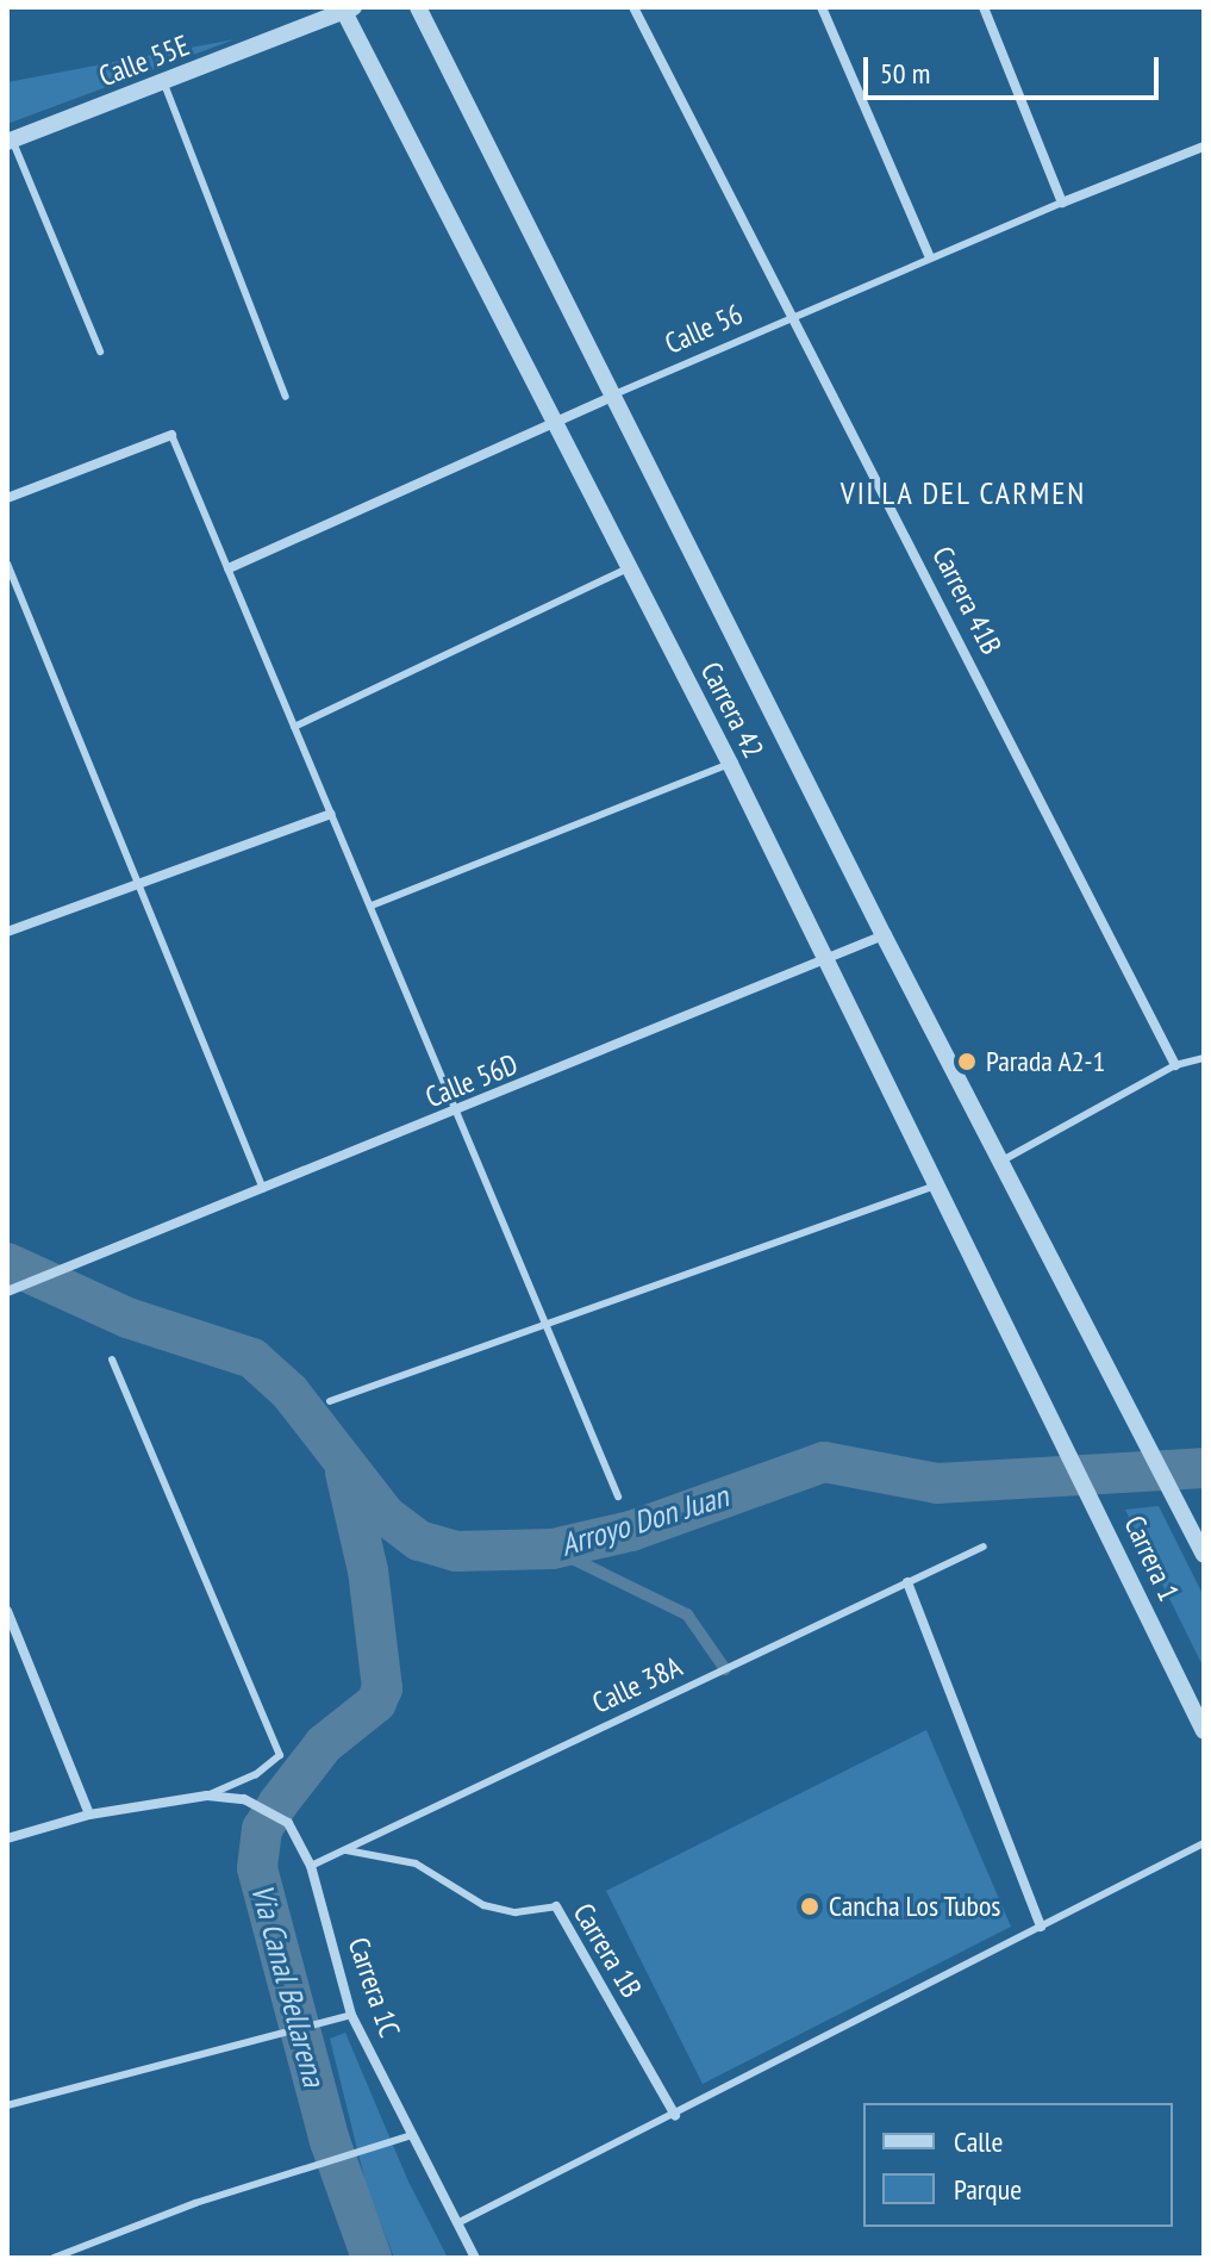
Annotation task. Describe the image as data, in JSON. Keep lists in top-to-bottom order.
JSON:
{
  "streets": {
    "street": [
      "Calle 55E",
      "Calle 56",
      "Carrera 41B",
      "Carrera 42",
      "Calle 56D",
      "Carrera 1",
      "Carrera 1B",
      "Carrera 1C"
    ],
    "lane": ["Calle 38A"]
  },
  "crossings": [
    ["Calle 55E", "Carrera 42"],
    ["Calle 56", "Carrera 41B"],
    ["Calle 56", "Carrera 42"],
    ["Carrera 42", "Calle 56D"],
    ["Carrera 42", "Carrera 1"],
    ["Calle 38A", "Carrera 1B"],
    ["Calle 38A", "Carrera 1C"]
  ],
  "districts": ["VILLA DEL CARMEN"],
  "water": ["Arroyo Don Juan", "Via Canal Bellarena"],
  "places": ["Parada A2-1", "Cancha Los Tubos"],
  "legend": ["Calle", "Parque"],
  "scale_bar": "50 m"
}
